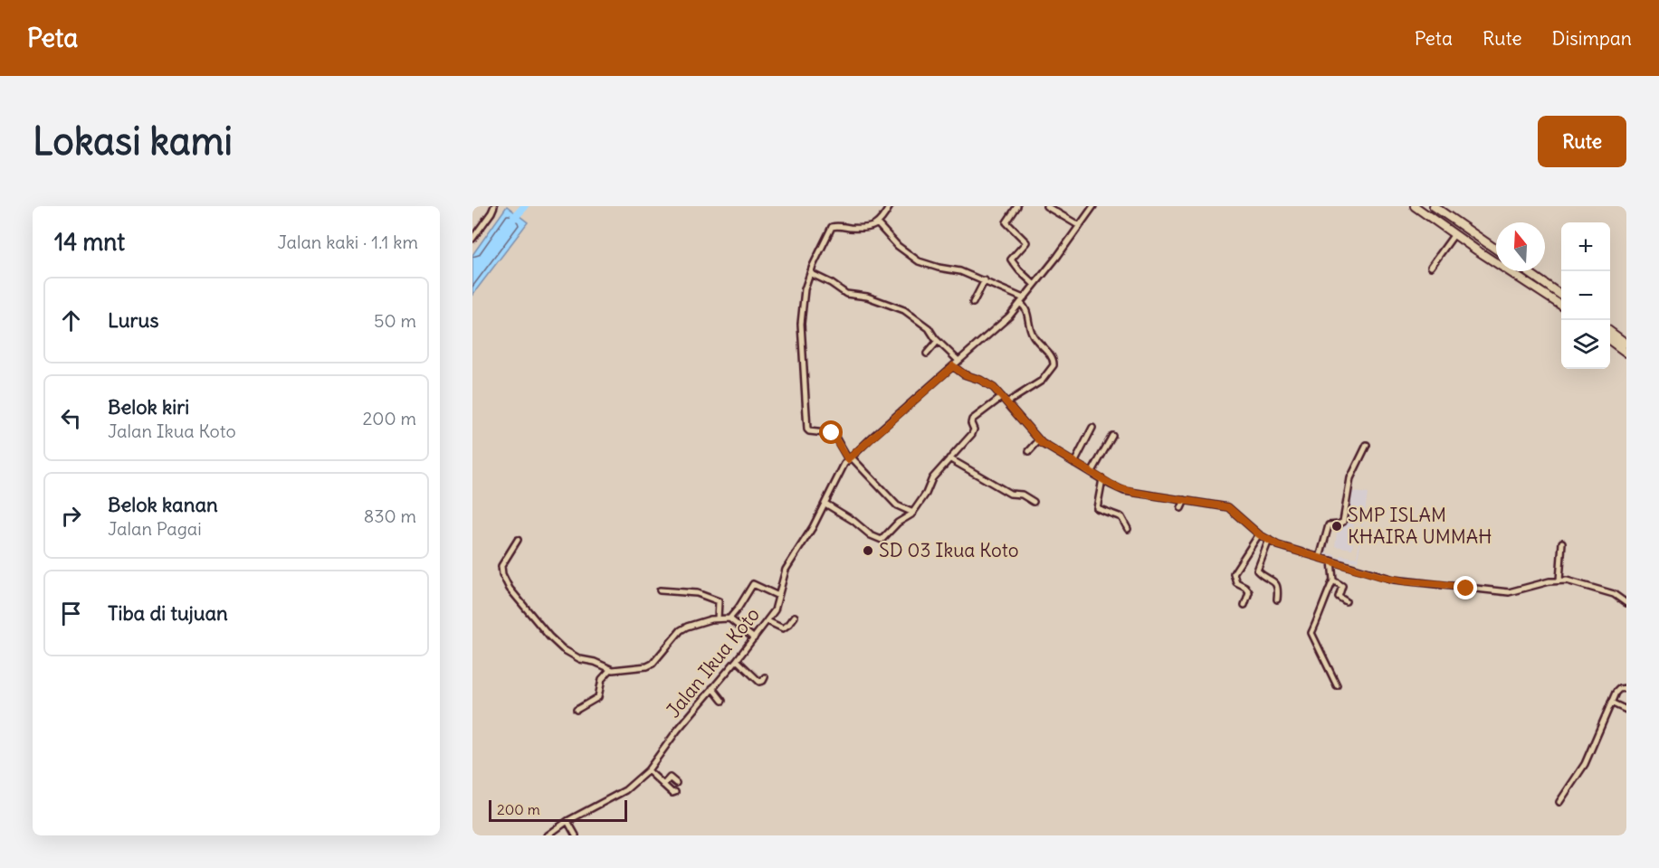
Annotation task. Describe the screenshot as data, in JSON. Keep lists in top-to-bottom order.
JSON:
{
  "streets": {
    "street": ["Jalan Ikua Koto"]
  },
  "places": ["SMP ISLAM KHAIRA UMMAH", "SD 03 Ikua Koto"],
  "scale_bar": "200 m",
  "north": "top",
  "page": {
    "header": "Peta",
    "nav": ["Peta", "Rute", "Disimpan"],
    "buttons": "Rute",
    "title": "Lokasi kami",
    "heading": ["14 mnt", "Jalan kaki · 1.1 km"],
    "map_buttons": ["+", "−"],
    "list": [
      ["Lurus", "50 m"],
      ["Belok kiri", "Jalan Ikua Koto", "200 m"],
      ["Belok kanan", "Jalan Pagai", "830 m"],
      "Tiba di tujuan"
    ],
    "scale": "200 m"
  }
}
